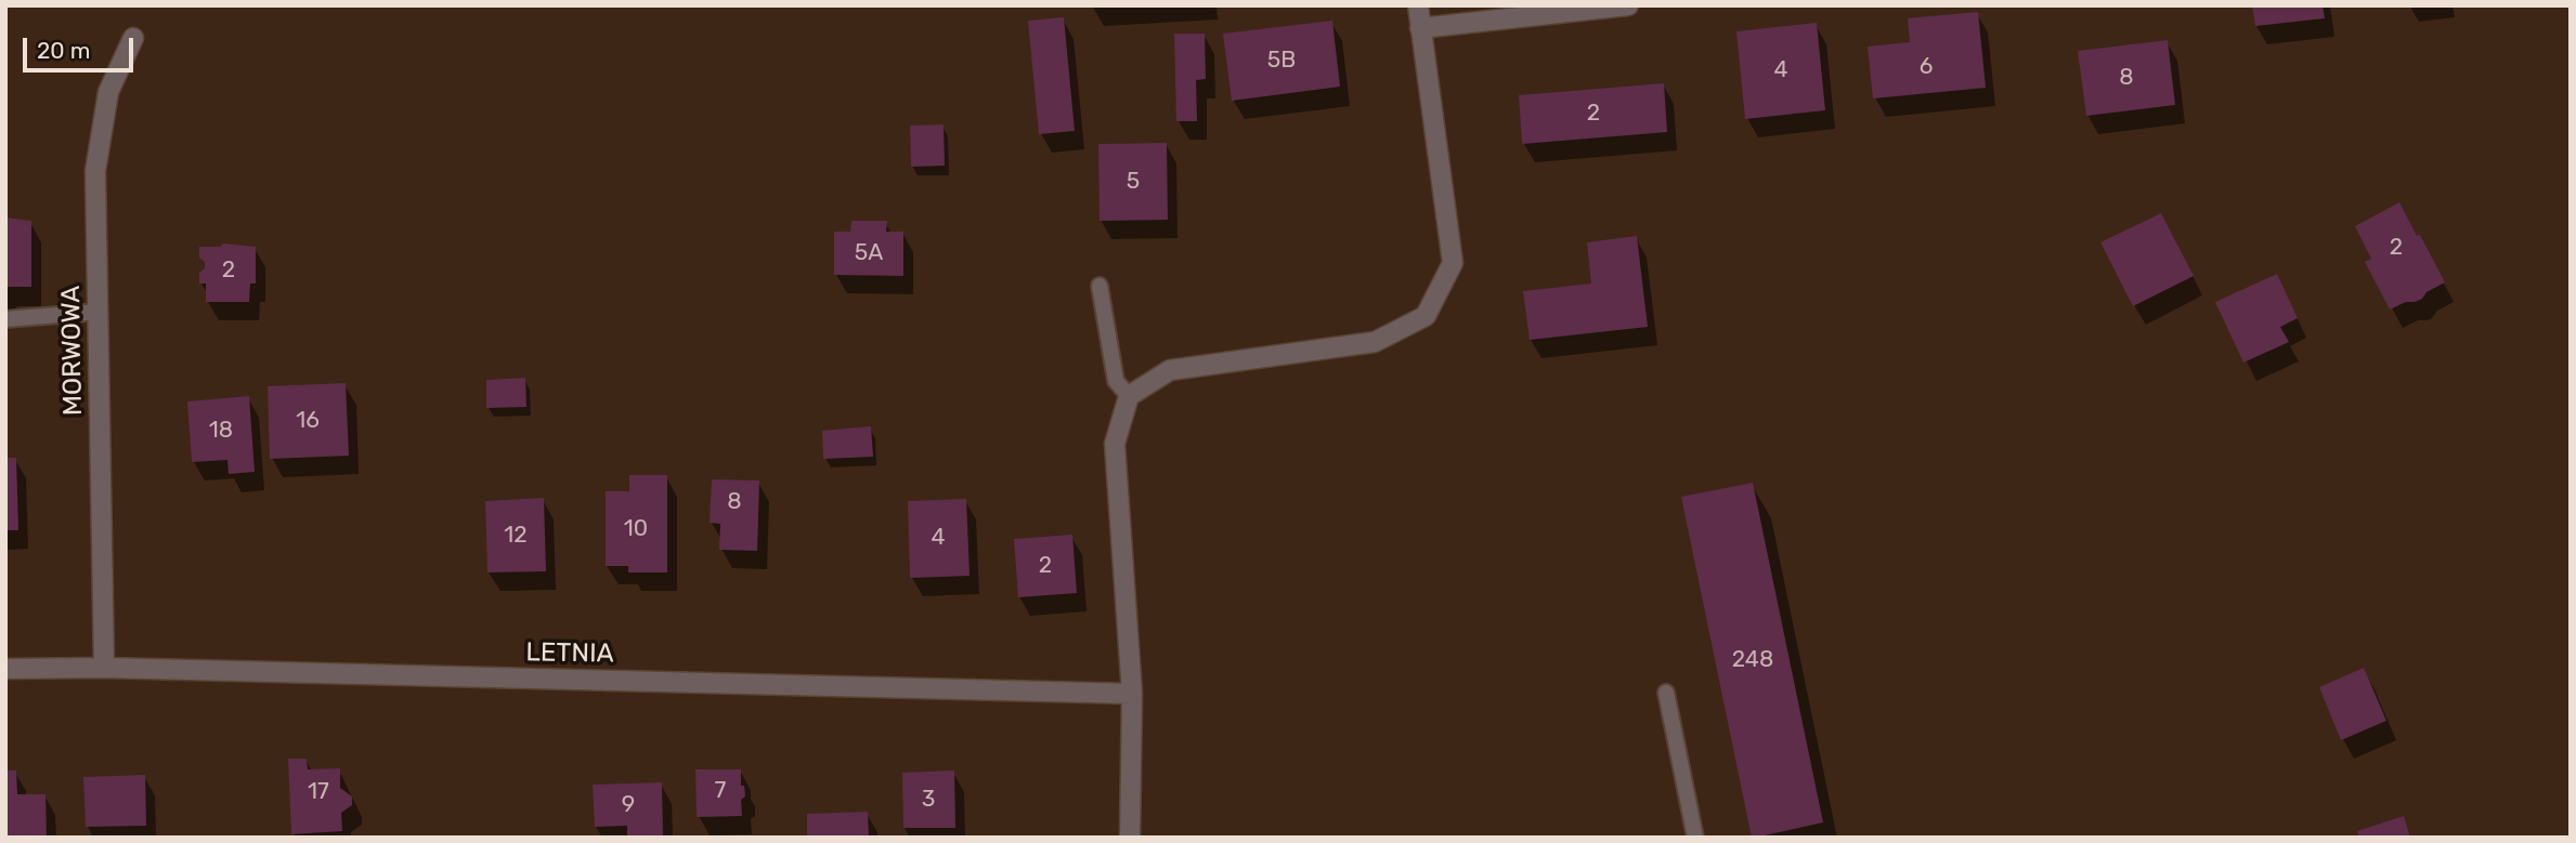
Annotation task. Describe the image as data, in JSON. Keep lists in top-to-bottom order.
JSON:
{
  "streets": {
    "street": ["MORWOWA", "LETNIA"]
  },
  "crossings": [
    ["MORWOWA", "LETNIA"]
  ],
  "house_numbers": [
    "5B",
    "6",
    "4",
    "8",
    "2",
    "5",
    "2",
    "5A",
    "2",
    "16",
    "18",
    "8",
    "10",
    "12",
    "4",
    "2",
    "248",
    "7",
    "17",
    "3",
    "9"
  ],
  "scale_bar": "20 m"
}
